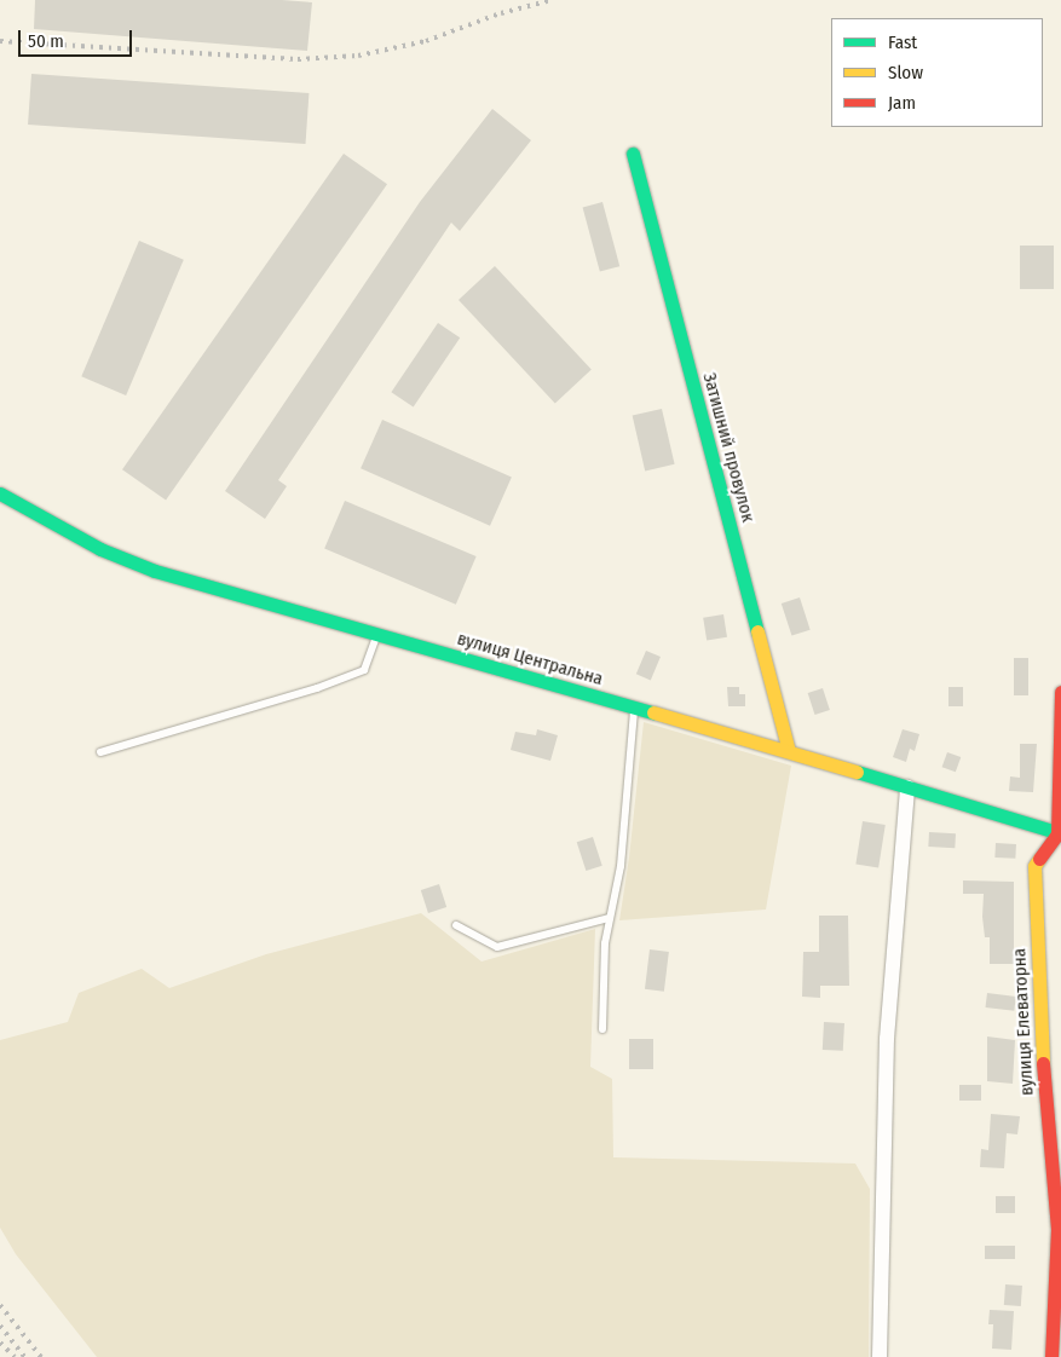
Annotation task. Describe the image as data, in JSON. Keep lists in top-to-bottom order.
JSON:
{
  "streets": {
    "street": ["Затишний провулок", "вулиця Центральна", "вулиця Елеваторна"]
  },
  "crossings": [
    ["Затишний провулок", "вулиця Центральна"],
    ["вулиця Центральна", "вулиця Елеваторна"]
  ],
  "legend": ["Fast", "Slow", "Jam"],
  "scale_bar": "50 m"
}
